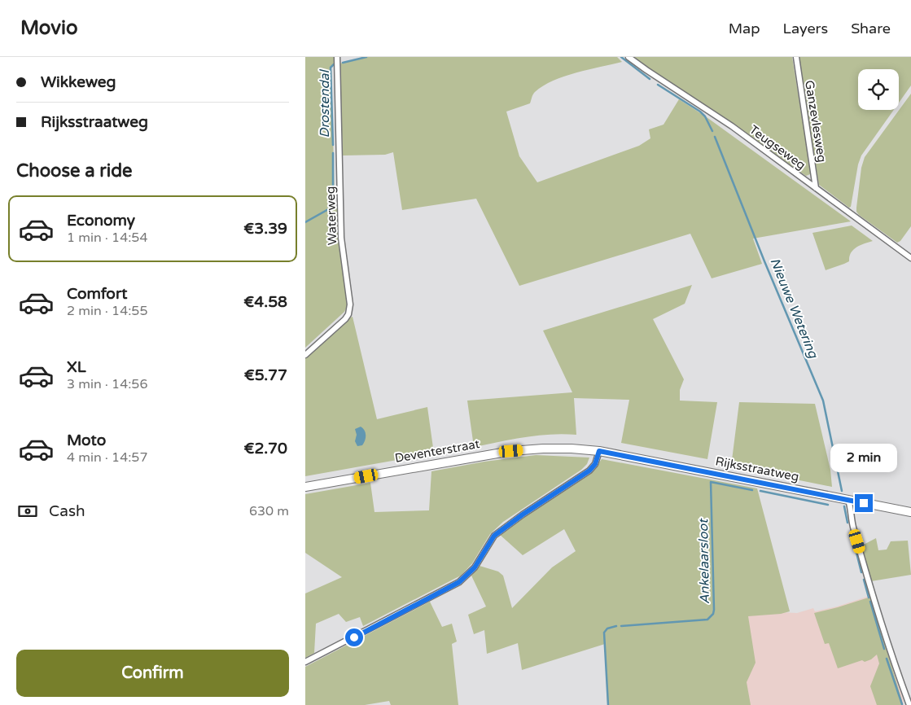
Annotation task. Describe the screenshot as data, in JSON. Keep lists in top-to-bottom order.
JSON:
{
  "streets": {
    "main road": ["Deventerstraat", "Rijksstraatweg"],
    "street": ["Ganzevlesweg", "Teugseweg", "Waterweg"]
  },
  "crossings": [
    ["Ganzevlesweg", "Teugseweg"],
    ["Deventerstraat", "Rijksstraatweg"]
  ],
  "water": ["Drostendal", "Nieuwe Wetering", "Ankelaarsloot"],
  "page": {
    "header": "Movio",
    "nav": ["Map", "Layers", "Share"],
    "banner": ["Wikkeweg", "Rijksstraatweg"],
    "heading": "Choose a ride",
    "list": [
      {
        "name": "Economy",
        "note": "1 min · 14:54",
        "value": "€3.39"
      },
      {
        "name": "Comfort",
        "note": "2 min · 14:55",
        "value": "€4.58"
      },
      {
        "name": "XL",
        "note": "3 min · 14:56",
        "value": "€5.77"
      },
      {
        "name": "Moto",
        "note": "4 min · 14:57",
        "value": "€2.70"
      }
    ],
    "bubble": "2 min",
    "pay": ["Cash", "630 m"],
    "buttons": "Confirm"
  }
}
